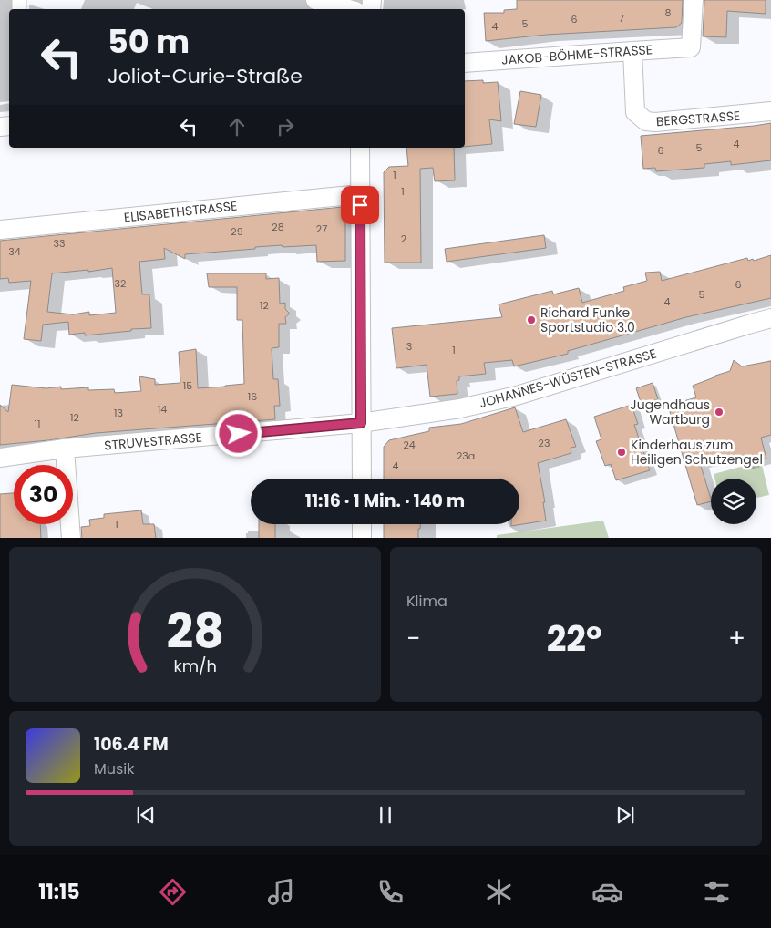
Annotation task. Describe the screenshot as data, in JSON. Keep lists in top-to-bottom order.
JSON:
{
  "streets": {
    "street": [
      "JAKOB-BÖHME-STRASSE",
      "BERGSTRASSE",
      "ELISABETHSTRASSE",
      "JOHANNES-WÜSTEN-STRASSE",
      "STRUVESTRASSE"
    ]
  },
  "crossings": [
    ["JAKOB-BÖHME-STRASSE", "BERGSTRASSE"],
    ["JOHANNES-WÜSTEN-STRASSE", "STRUVESTRASSE"]
  ],
  "places": ["Richard Funke Sportstudio 3.0", "Jugendhaus Wartburg", "Kinderhaus zum Heiligen Schutzengel"],
  "house_numbers": [
    "8",
    "7",
    "6",
    "5",
    "4",
    "4",
    "5",
    "6",
    "1",
    "1",
    "28",
    "27",
    "29",
    "2",
    "33",
    "34",
    "32",
    "6",
    "5",
    "4",
    "12",
    "3",
    "1",
    "15",
    "16",
    "14",
    "13",
    "12",
    "11",
    "23",
    "24",
    "23a",
    "4",
    "1"
  ],
  "page": {
    "turn": ["50 m", "Joliot-Curie-Straße"],
    "limit": "30",
    "trip": "11:16 · 1 Min. · 140 m",
    "tile": "Klima",
    "heat": ["−", "22°", "+"],
    "song": ["106.4 FM", "Musik"],
    "tabs": "11:15",
    "gauge": ["28", "km/h"]
  }
}
